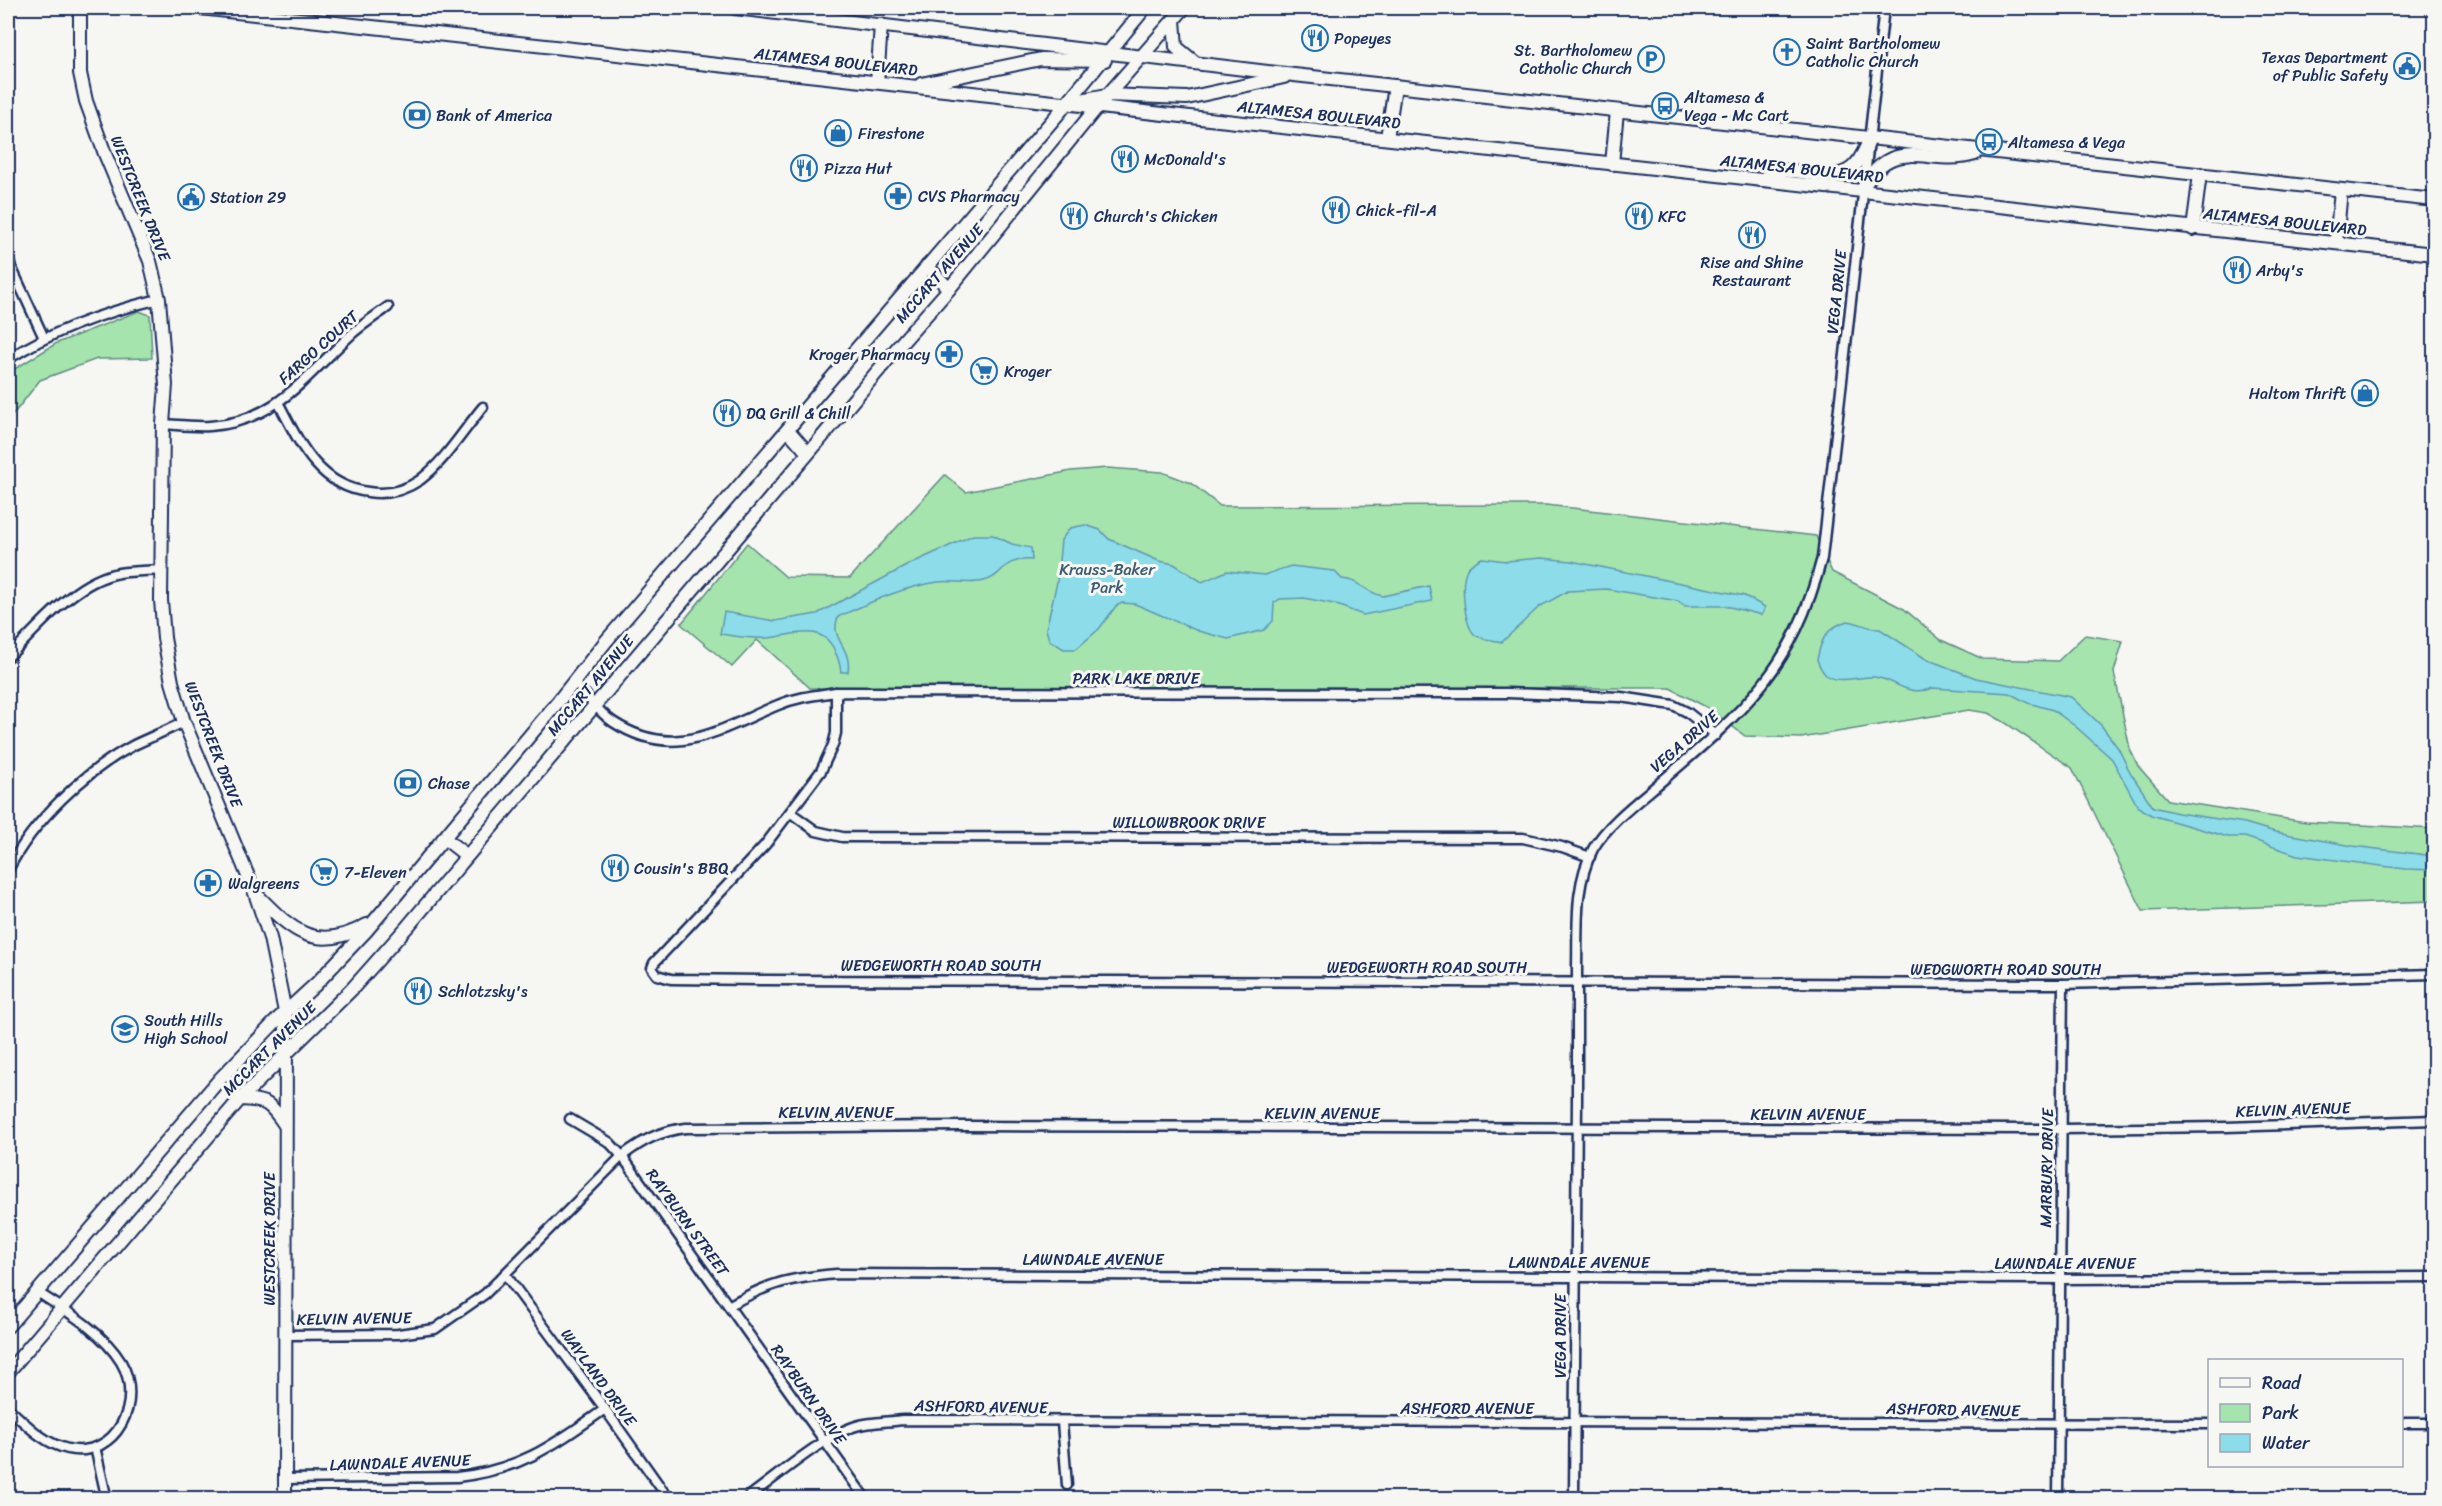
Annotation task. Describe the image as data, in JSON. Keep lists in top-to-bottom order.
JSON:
{
  "streets": {
    "main road": ["ALTAMESA BOULEVARD", "WESTCREEK DRIVE", "MCCART AVENUE"],
    "street": [
      "VEGA DRIVE",
      "FARGO COURT",
      "PARK LAKE DRIVE",
      "WILLOWBROOK DRIVE",
      "WEDGEWORTH ROAD SOUTH",
      "WEDGWORTH ROAD SOUTH",
      "KELVIN AVENUE",
      "MARBURY DRIVE",
      "RAYBURN STREET",
      "LAWNDALE AVENUE",
      "WAYLAND DRIVE",
      "RAYBURN DRIVE",
      "ASHFORD AVENUE"
    ]
  },
  "crossings": [
    ["ALTAMESA BOULEVARD", "MCCART AVENUE"],
    ["ALTAMESA BOULEVARD", "VEGA DRIVE"],
    ["WESTCREEK DRIVE", "MCCART AVENUE"],
    ["WESTCREEK DRIVE", "FARGO COURT"],
    ["WESTCREEK DRIVE", "KELVIN AVENUE"],
    ["WESTCREEK DRIVE", "LAWNDALE AVENUE"],
    ["MCCART AVENUE", "PARK LAKE DRIVE"],
    ["VEGA DRIVE", "PARK LAKE DRIVE"],
    ["VEGA DRIVE", "WILLOWBROOK DRIVE"],
    ["VEGA DRIVE", "WEDGEWORTH ROAD SOUTH"],
    ["VEGA DRIVE", "WEDGWORTH ROAD SOUTH"],
    ["VEGA DRIVE", "KELVIN AVENUE"],
    ["VEGA DRIVE", "LAWNDALE AVENUE"],
    ["VEGA DRIVE", "ASHFORD AVENUE"],
    ["PARK LAKE DRIVE", "WEDGEWORTH ROAD SOUTH"],
    ["WILLOWBROOK DRIVE", "WEDGEWORTH ROAD SOUTH"],
    ["WEDGEWORTH ROAD SOUTH", "WEDGWORTH ROAD SOUTH"],
    ["WEDGWORTH ROAD SOUTH", "MARBURY DRIVE"],
    ["KELVIN AVENUE", "MARBURY DRIVE"],
    ["KELVIN AVENUE", "RAYBURN STREET"],
    ["KELVIN AVENUE", "WAYLAND DRIVE"],
    ["MARBURY DRIVE", "LAWNDALE AVENUE"],
    ["MARBURY DRIVE", "ASHFORD AVENUE"],
    ["RAYBURN STREET", "LAWNDALE AVENUE"],
    ["RAYBURN STREET", "RAYBURN DRIVE"],
    ["LAWNDALE AVENUE", "WAYLAND DRIVE"],
    ["LAWNDALE AVENUE", "RAYBURN DRIVE"],
    ["RAYBURN DRIVE", "ASHFORD AVENUE"]
  ],
  "parks": ["Krauss-Baker Park"],
  "places": {
    "restaurant": [
      "Popeyes",
      "McDonald's",
      "Pizza Hut",
      "Chick-fil-A",
      "Church's Chicken",
      "KFC",
      "Rise and Shine Restaurant",
      "Arby's",
      "DQ Grill & Chill",
      "Cousin's BBQ",
      "Schlotzsky's"
    ],
    "church": ["Saint Bartholomew Catholic Church"],
    "parking": ["St. Bartholomew Catholic Church"],
    "public building": ["Texas Department of Public Safety", "Station 29"],
    "bus stop": ["Altamesa & Vega - Mc Cart", "Altamesa & Vega"],
    "bank": ["Bank of America", "Chase"],
    "shop": ["Firestone", "Haltom Thrift"],
    "pharmacy": ["CVS Pharmacy", "Kroger Pharmacy", "Walgreens"],
    "supermarket": ["Kroger", "7-Eleven"],
    "school or university": ["South Hills High School"]
  },
  "legend": ["Road", "Park", "Water"]
}
